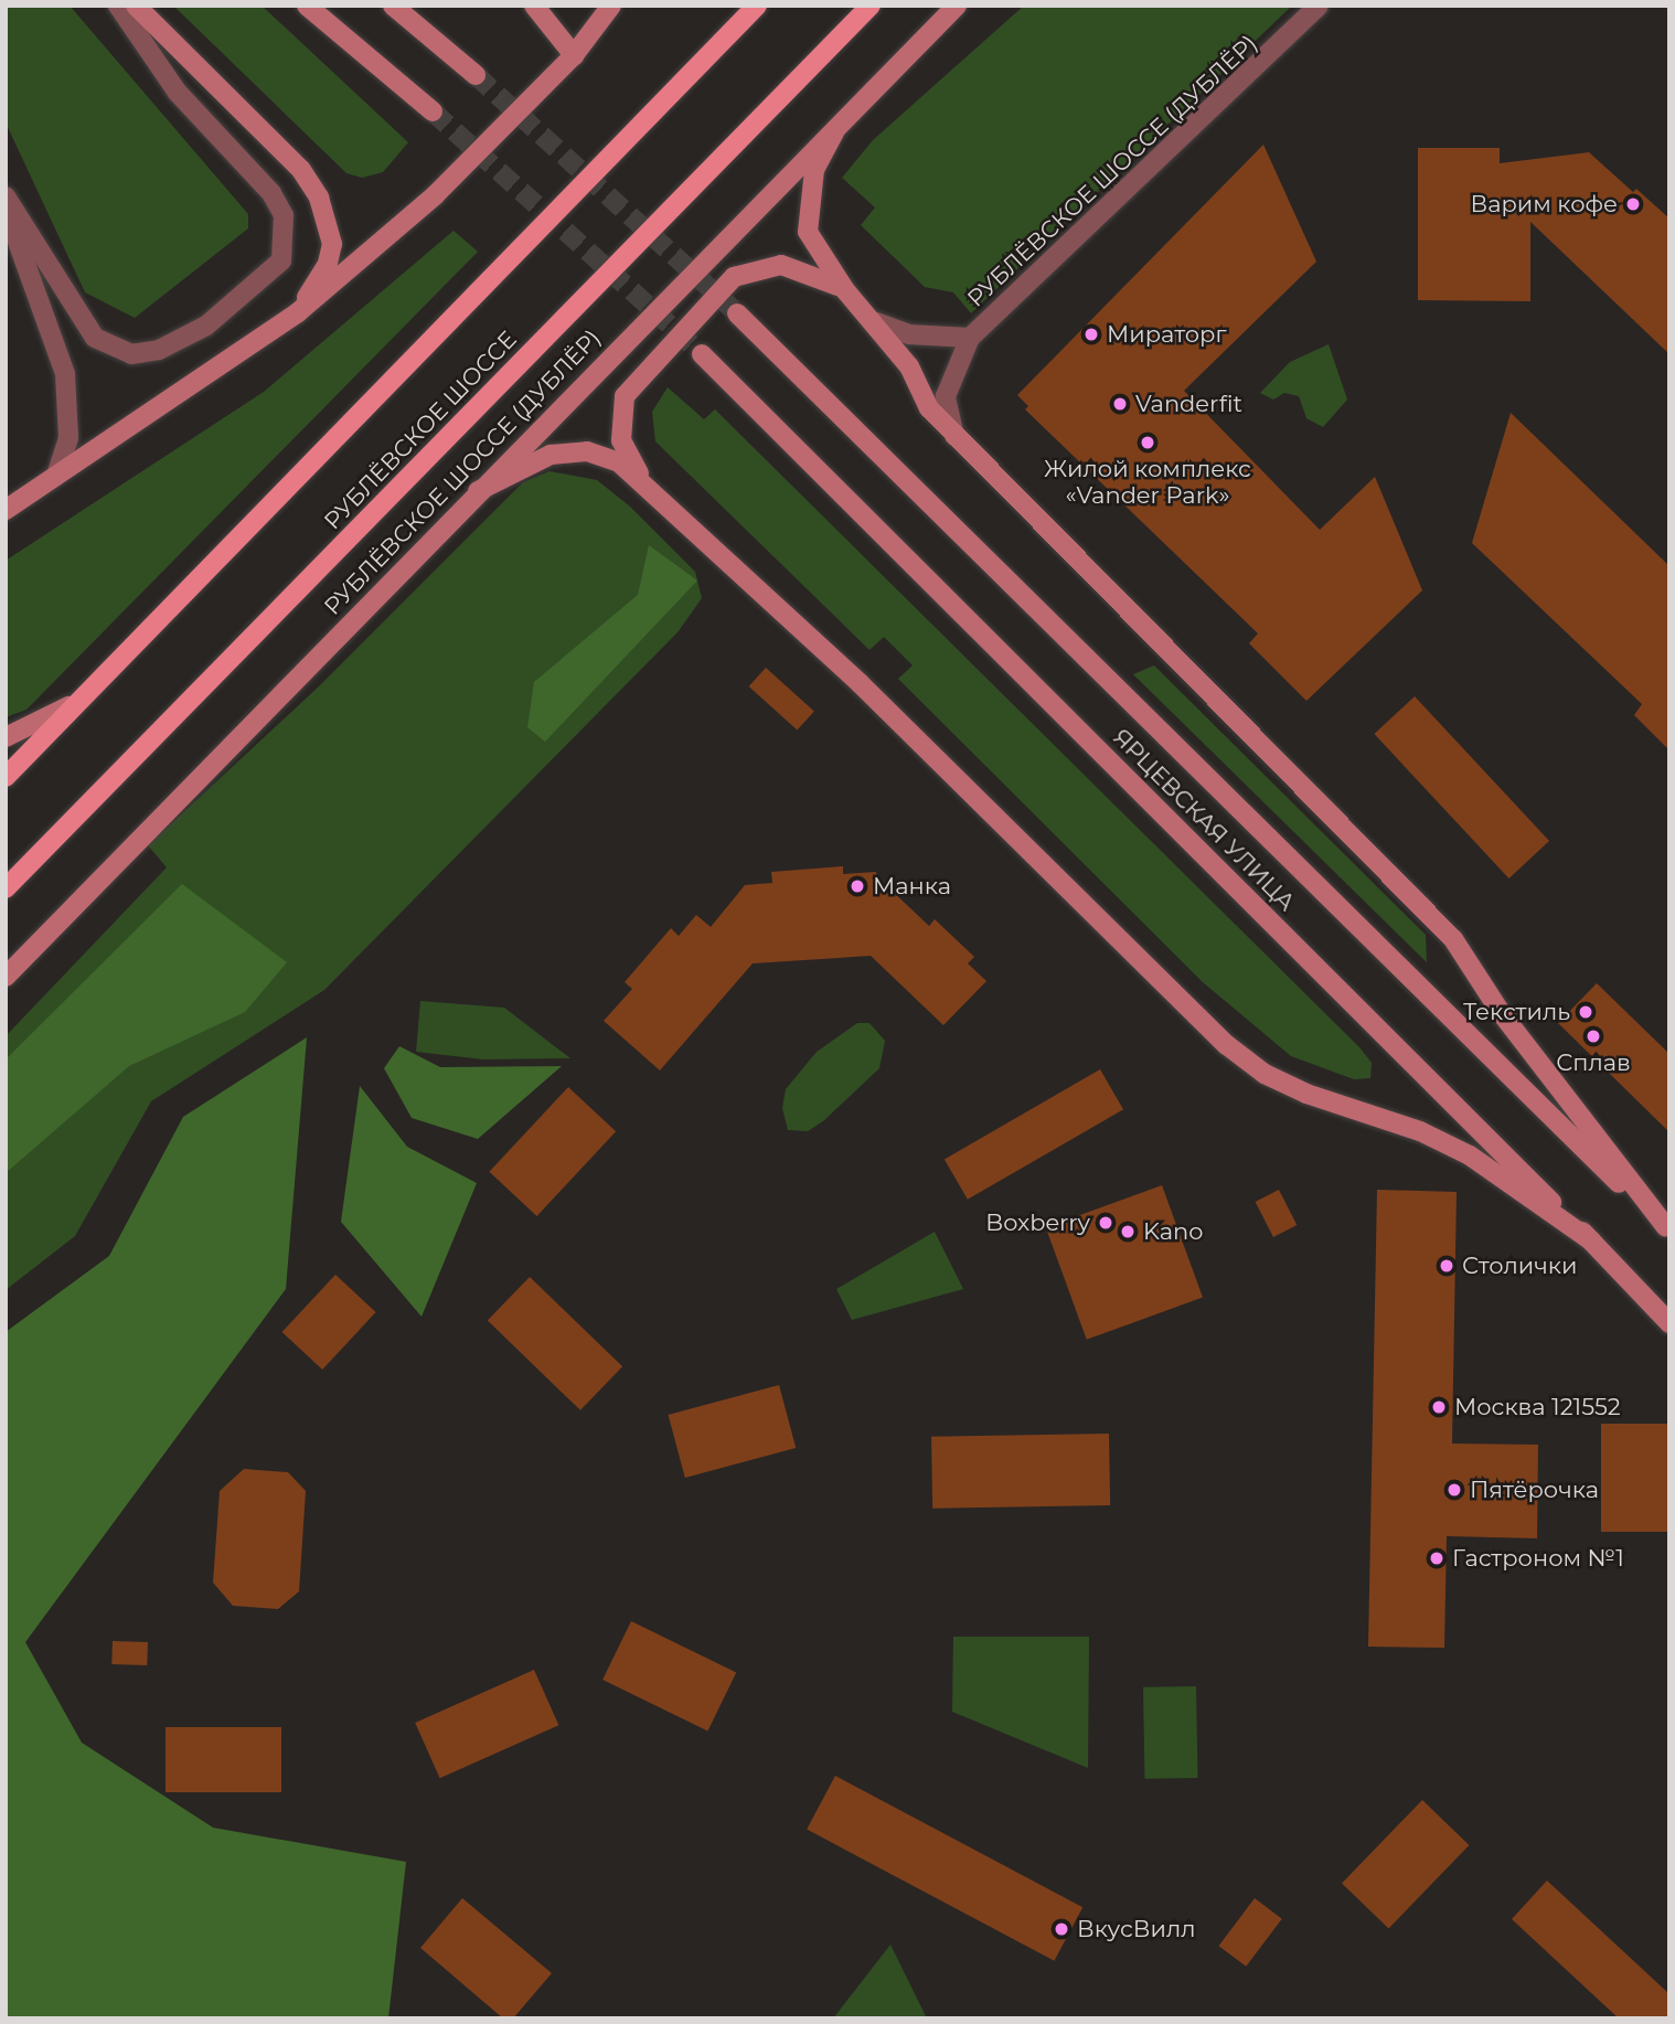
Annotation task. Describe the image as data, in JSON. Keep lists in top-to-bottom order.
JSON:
{
  "streets": {
    "main road": ["РУБЛЁВСКОЕ ШОССЕ (ДУБЛЁР)", "РУБЛЁВСКОЕ ШОССЕ", "ЯРЦЕВСКАЯ УЛИЦА"]
  },
  "places": [
    "Варим кофе",
    "Мираторг",
    "Vanderfit",
    "Жилой комплекс «Vander Park»",
    "Манка",
    "Текстиль",
    "Сплав",
    "Boxberry",
    "Kano",
    "Столички",
    "Москва 121552",
    "Пятёрочка",
    "Гастроном №1",
    "ВкусВилл"
  ]
}
